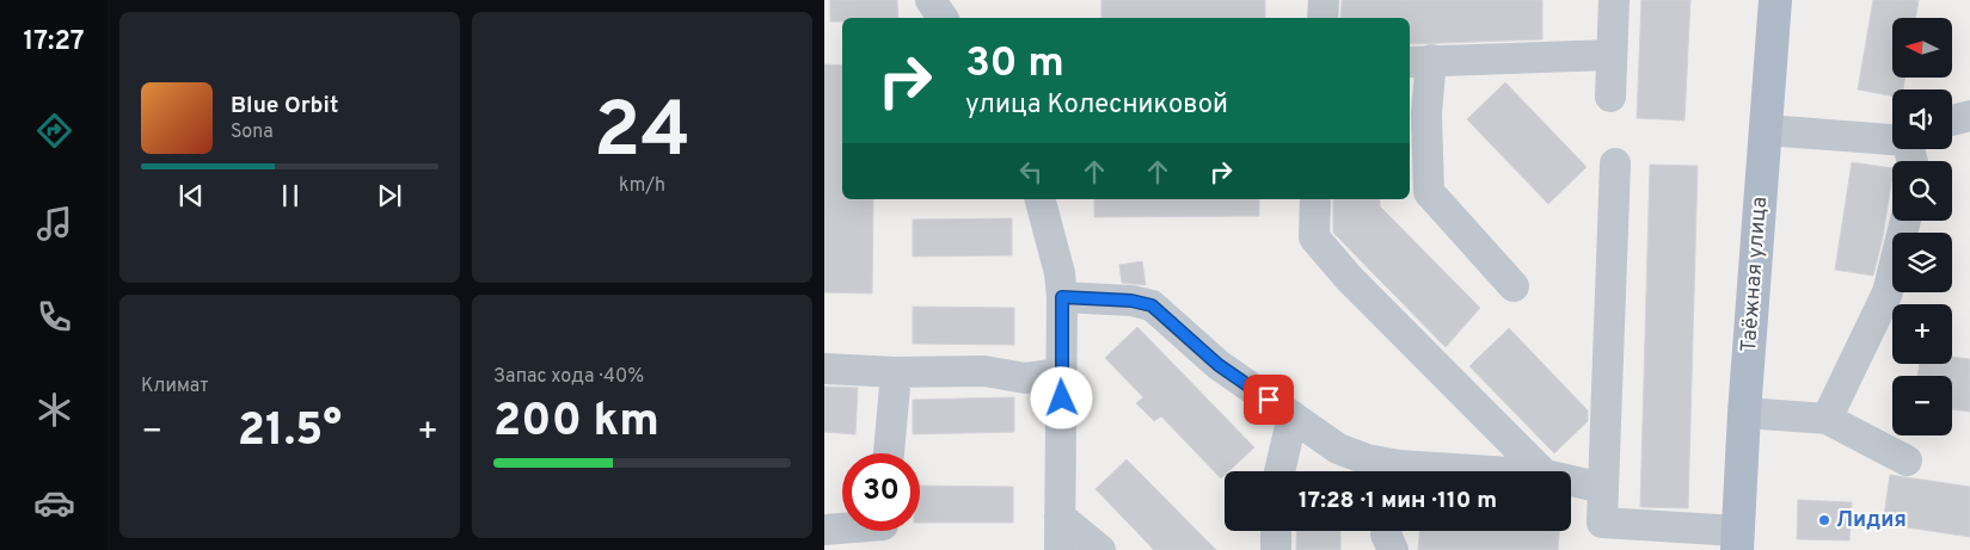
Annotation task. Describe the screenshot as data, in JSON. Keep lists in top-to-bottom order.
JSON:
{
  "streets": {
    "main road": ["Таёжная улица"]
  },
  "places": ["Лидия"],
  "north": "left",
  "page": {
    "tabs": "17:27",
    "tile": [
      ["24", "km/h"],
      "Климат",
      ["Запас хода · 40%", "200 km"]
    ],
    "map_buttons": ["+", "−"],
    "turn": ["30 m", "улица Колесниковой"],
    "song": ["Blue Orbit", "Sona"],
    "heat": ["−", "21.5°", "+"],
    "limit": "30",
    "trip": "17:28 · 1 мин · 110 m"
  }
}
